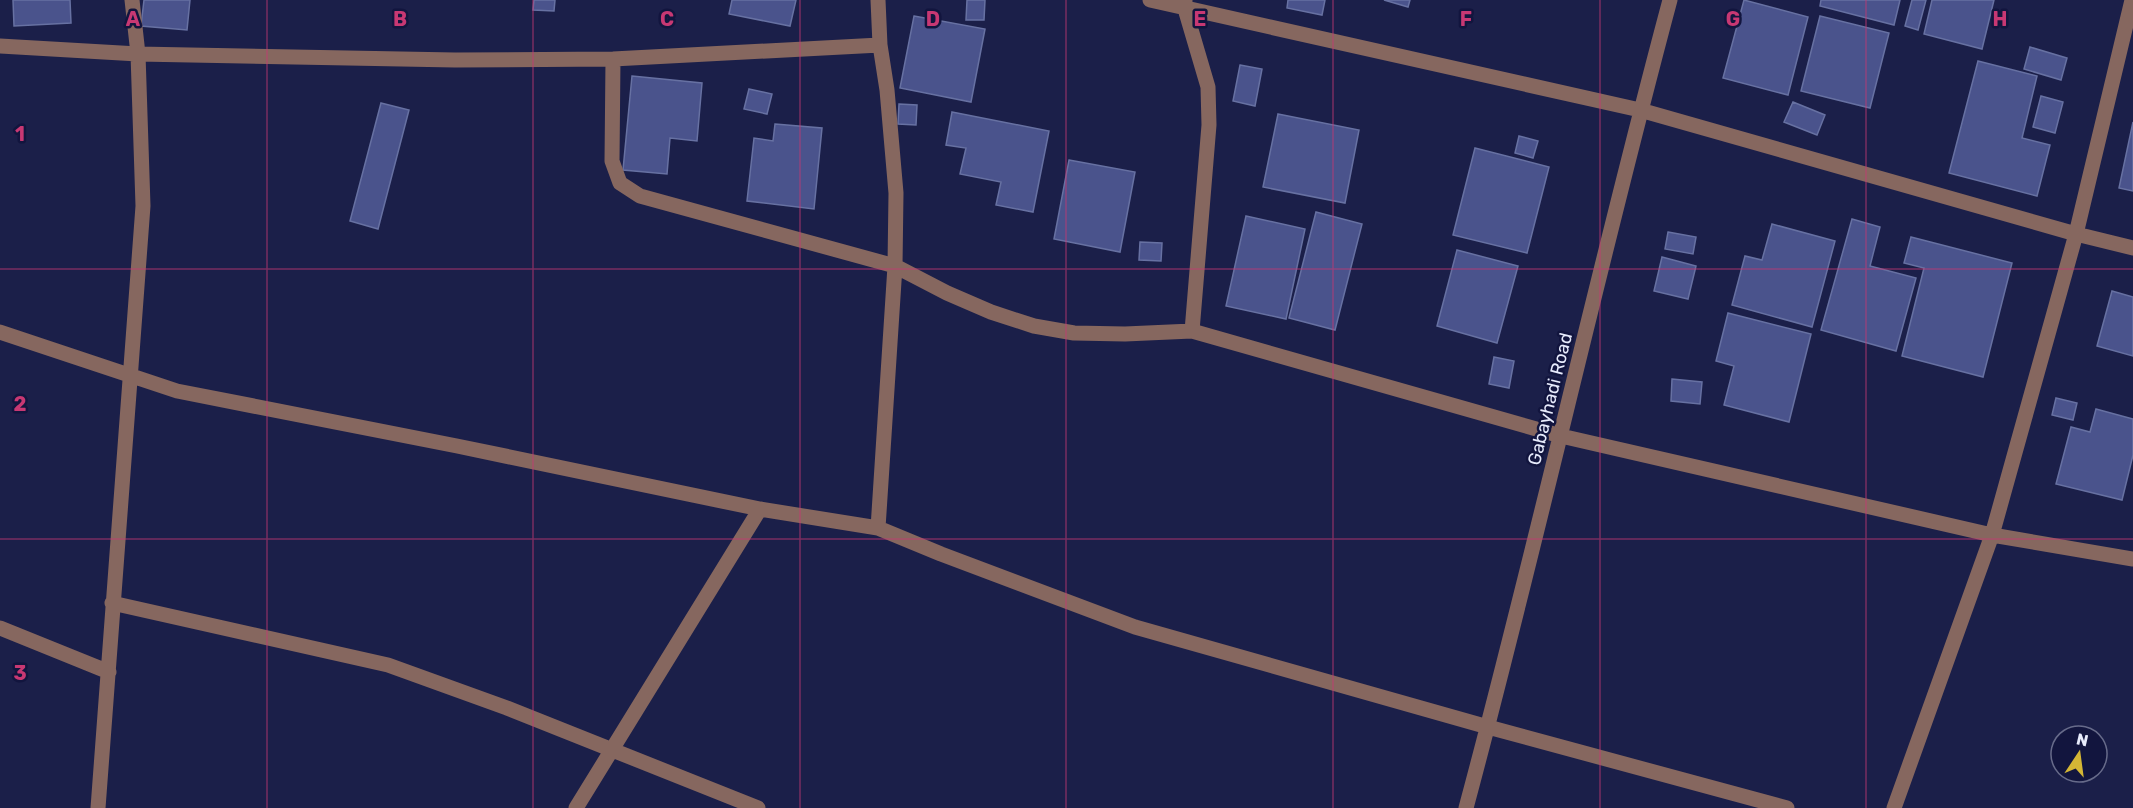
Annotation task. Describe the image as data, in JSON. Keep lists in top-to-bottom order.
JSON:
{
  "streets": {
    "street": ["Gabayhadi Road"]
  },
  "north": "top",
  "grid": {
    "columns": [
      "A",
      "B",
      "C",
      "D",
      "E",
      "F",
      "G",
      "H"
    ],
    "rows": ["1", "2", "3"]
  }
}
